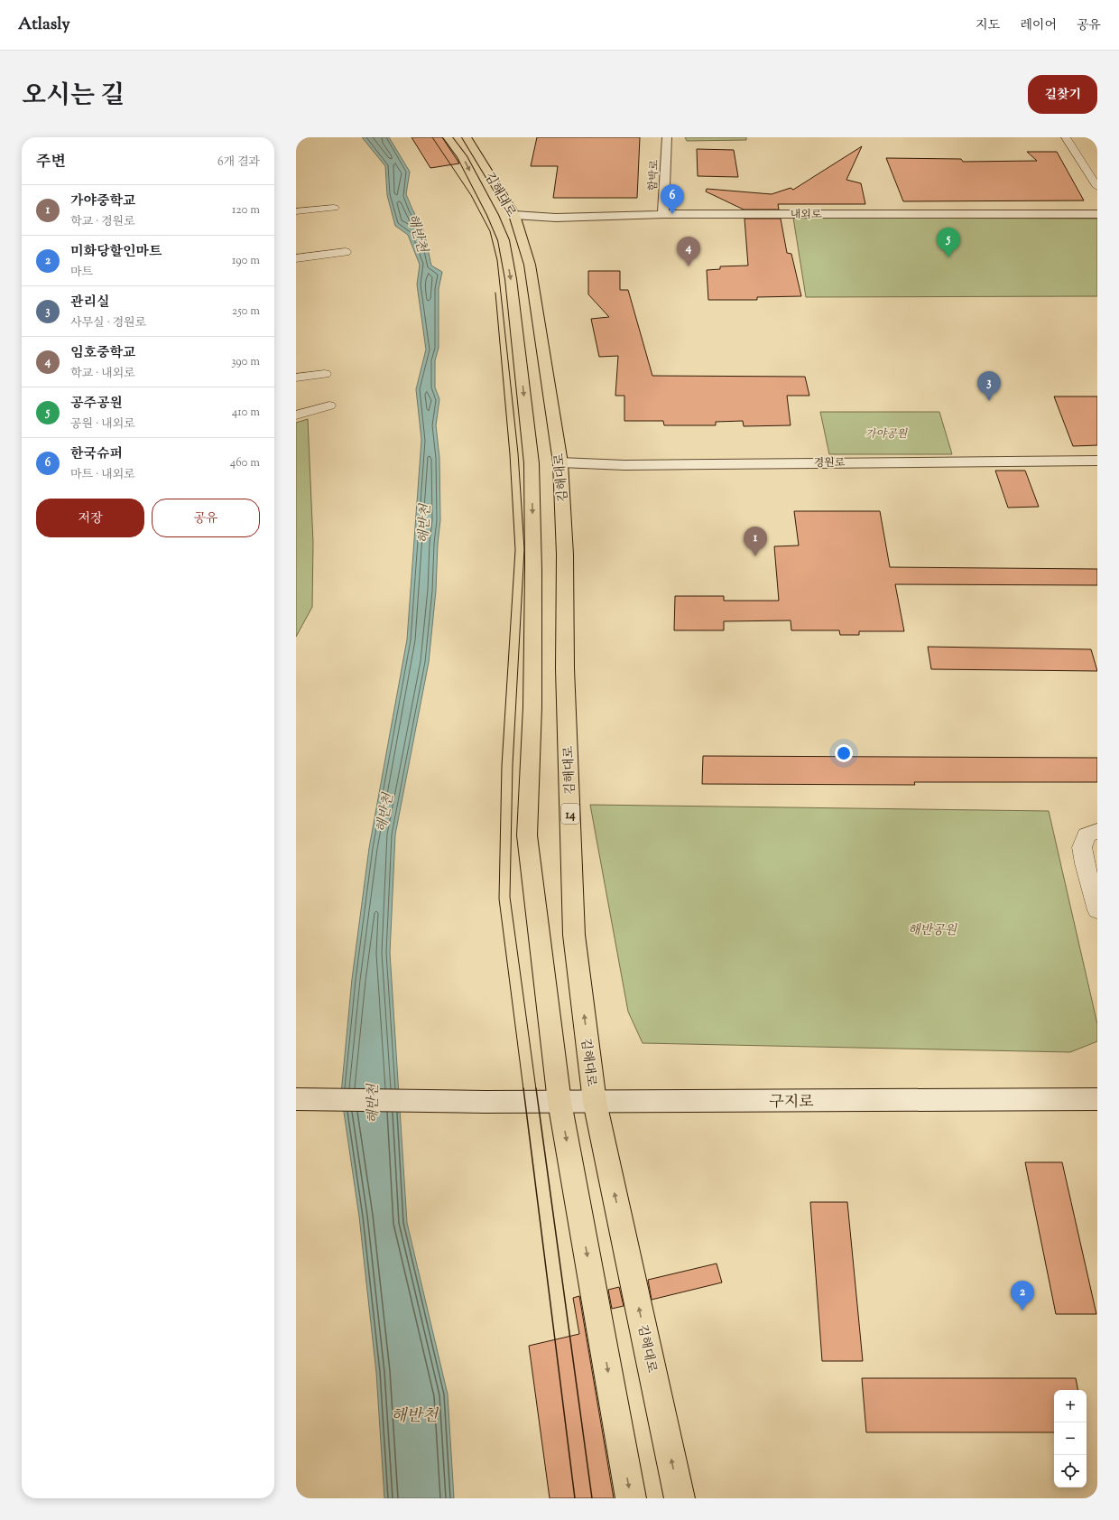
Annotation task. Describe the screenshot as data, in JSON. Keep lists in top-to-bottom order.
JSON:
{
  "streets": {
    "main road": ["김해대로", "14"],
    "street": [
      "함박로",
      "내외로",
      "경원로",
      "구지로"
    ]
  },
  "crossings": [
    ["함박로", "내외로"],
    ["김해대로", "내외로"],
    ["김해대로", "경원로"],
    ["김해대로", "구지로"]
  ],
  "water": ["해반천"],
  "parks": ["가야공원", "해반공원"],
  "page": {
    "header": "Atlasly",
    "nav": ["지도", "레이어", "공유"],
    "title": "오시는 길",
    "buttons": [
      "길찾기",
      ["저장", "공유"]
    ],
    "heading": ["주변", "6개 결과"],
    "list": [
      {
        "mark": "1",
        "name": "가야중학교",
        "note": "학교 · 경원로",
        "value": "120 m"
      },
      {
        "mark": "2",
        "name": "미화당할인마트",
        "note": "마트",
        "value": "190 m"
      },
      {
        "mark": "3",
        "name": "관리실",
        "note": "사무실 · 경원로",
        "value": "250 m"
      },
      {
        "mark": "4",
        "name": "임호중학교",
        "note": "학교 · 내외로",
        "value": "390 m"
      },
      {
        "mark": "5",
        "name": "공주공원",
        "note": "공원 · 내외로",
        "value": "410 m"
      },
      {
        "mark": "6",
        "name": "한국슈퍼",
        "note": "마트 · 내외로",
        "value": "460 m"
      }
    ],
    "pins": [
      "6",
      "5",
      "4",
      "3",
      "1",
      "2"
    ],
    "map_buttons": ["+", "−"]
  }
}
